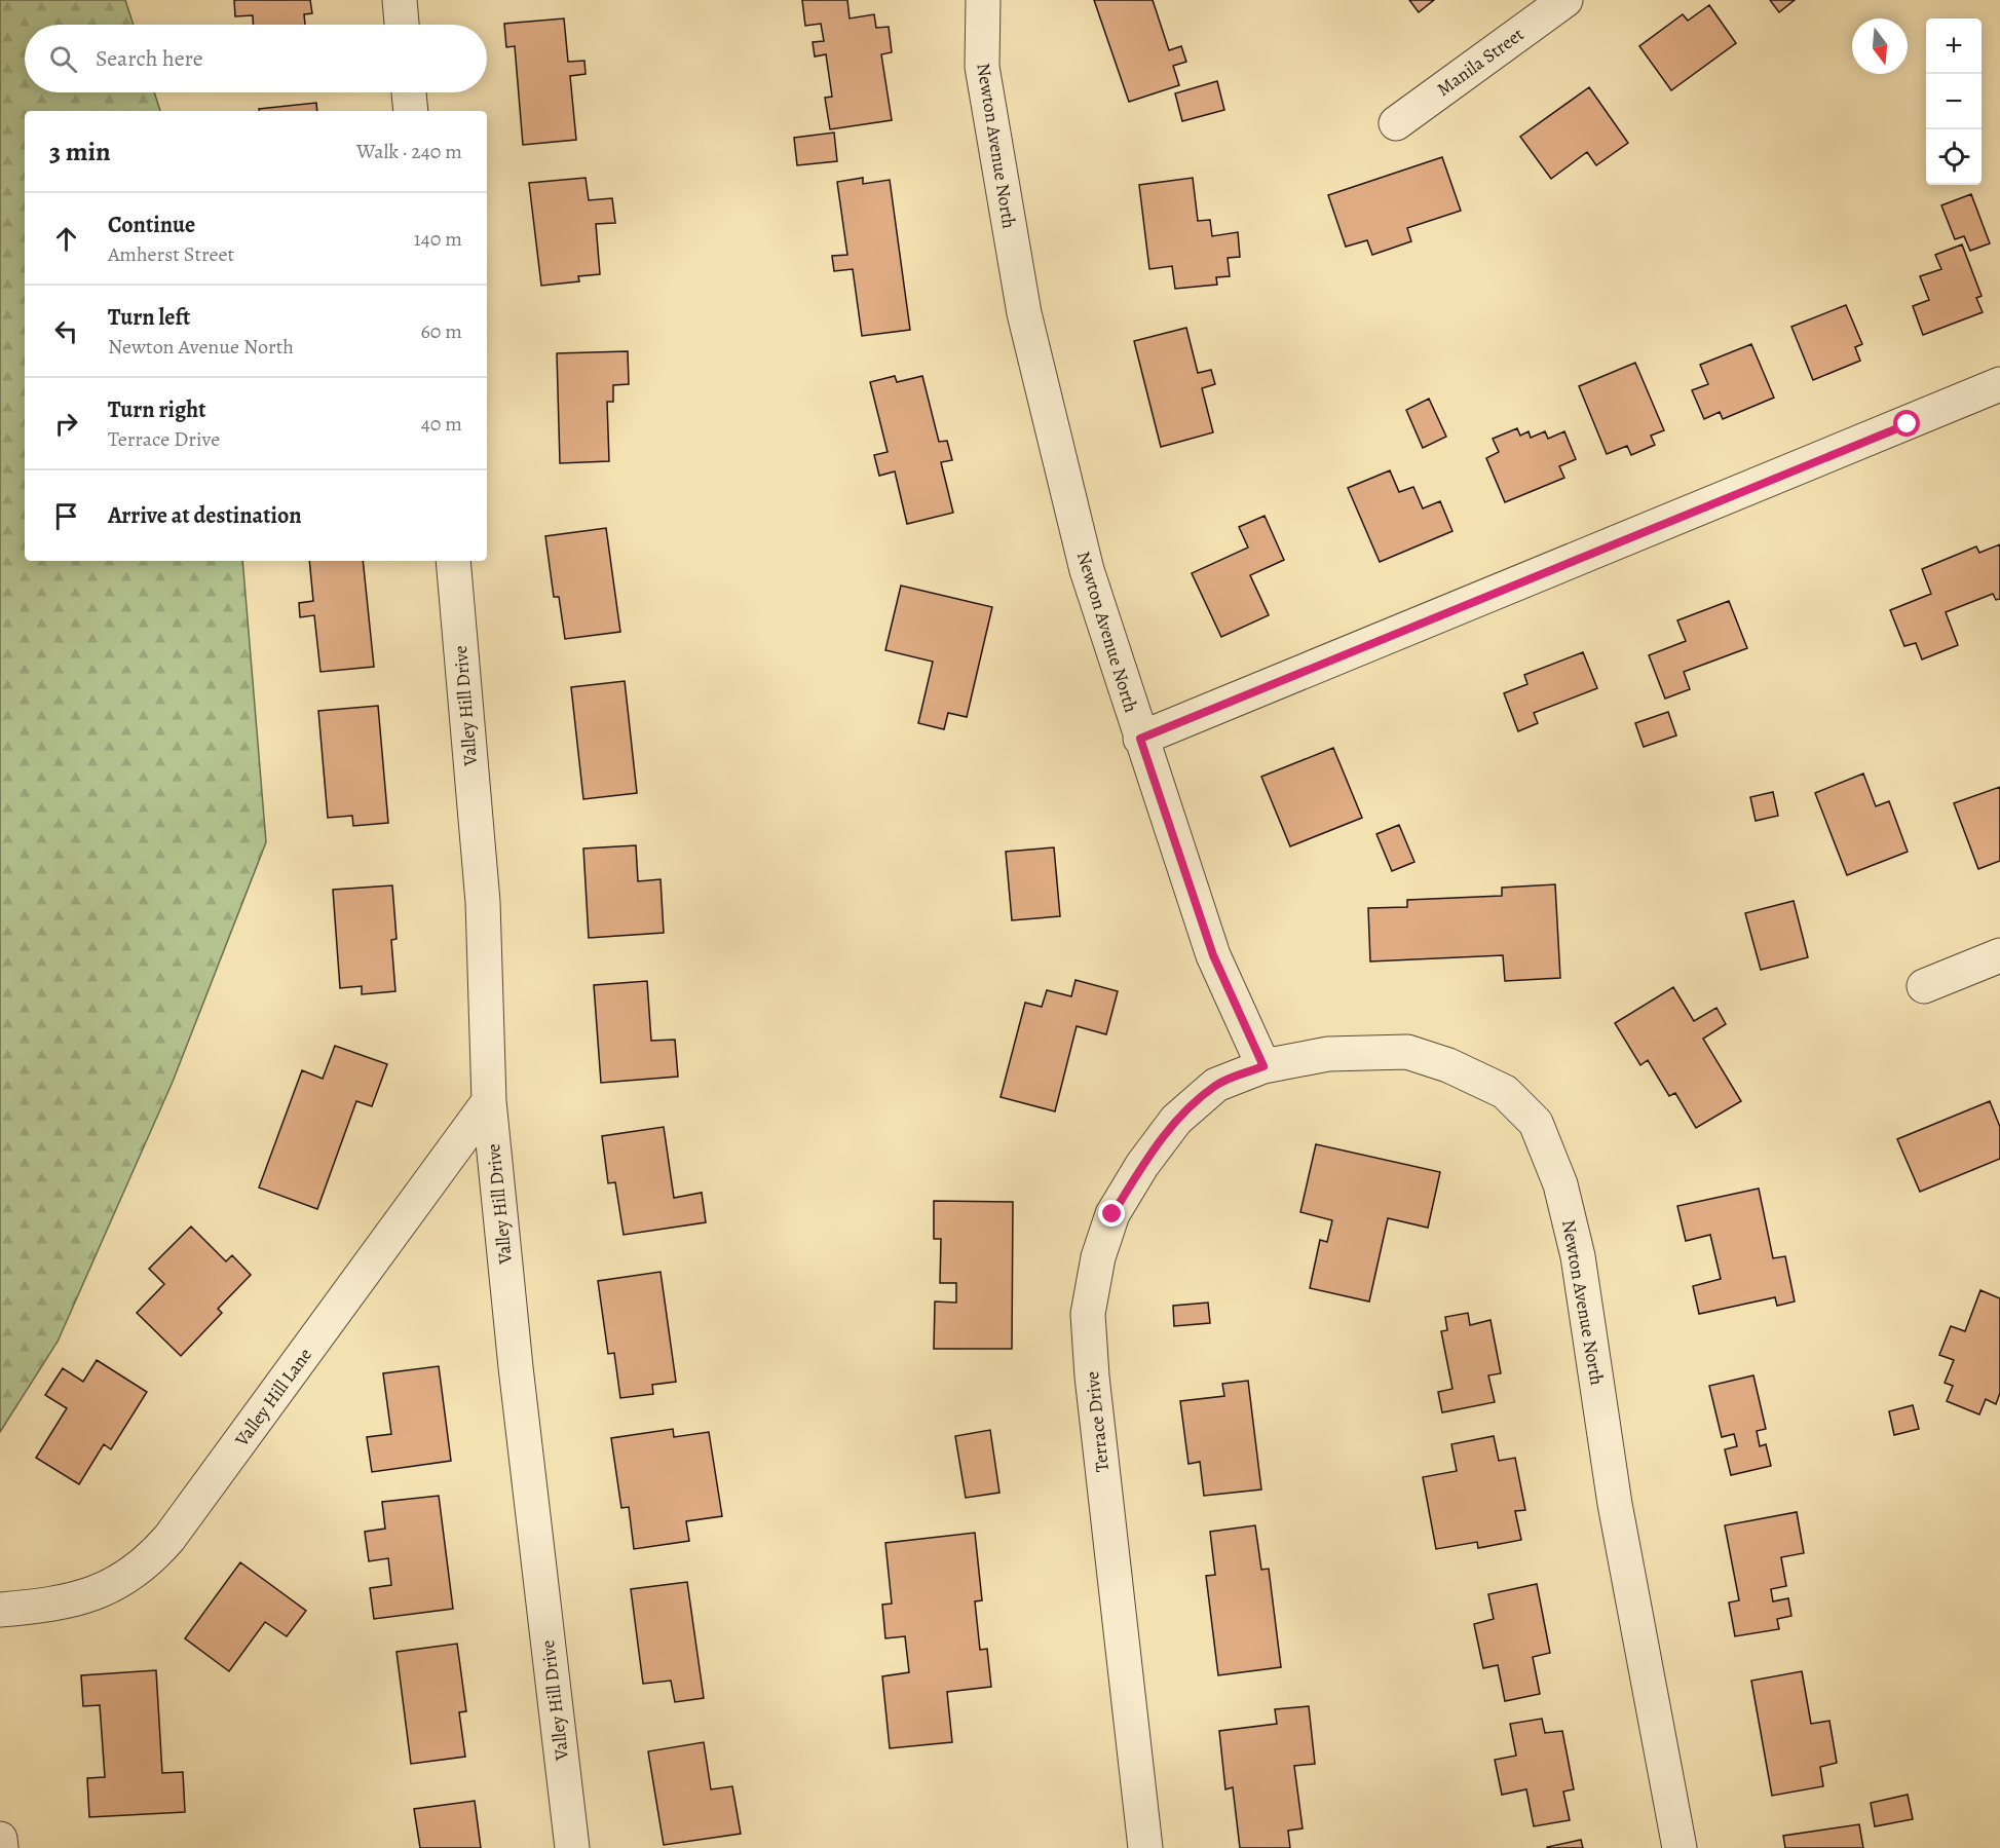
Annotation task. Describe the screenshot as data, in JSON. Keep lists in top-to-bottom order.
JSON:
{
  "streets": {
    "street": [
      "Manila Street",
      "Newton Avenue North",
      "Valley Hill Drive",
      "Valley Hill Lane",
      "Terrace Drive"
    ]
  },
  "crossings": [
    ["Newton Avenue North", "Terrace Drive"],
    ["Valley Hill Drive", "Valley Hill Lane"]
  ],
  "north": "bottom",
  "page": {
    "map_buttons": ["+", "−"],
    "search": "Search here",
    "heading": ["3 min", "Walk · 240 m"],
    "list": [
      ["Continue", "Amherst Street", "140 m"],
      ["Turn left", "Newton Avenue North", "60 m"],
      ["Turn right", "Terrace Drive", "40 m"],
      "Arrive at destination"
    ]
  }
}
